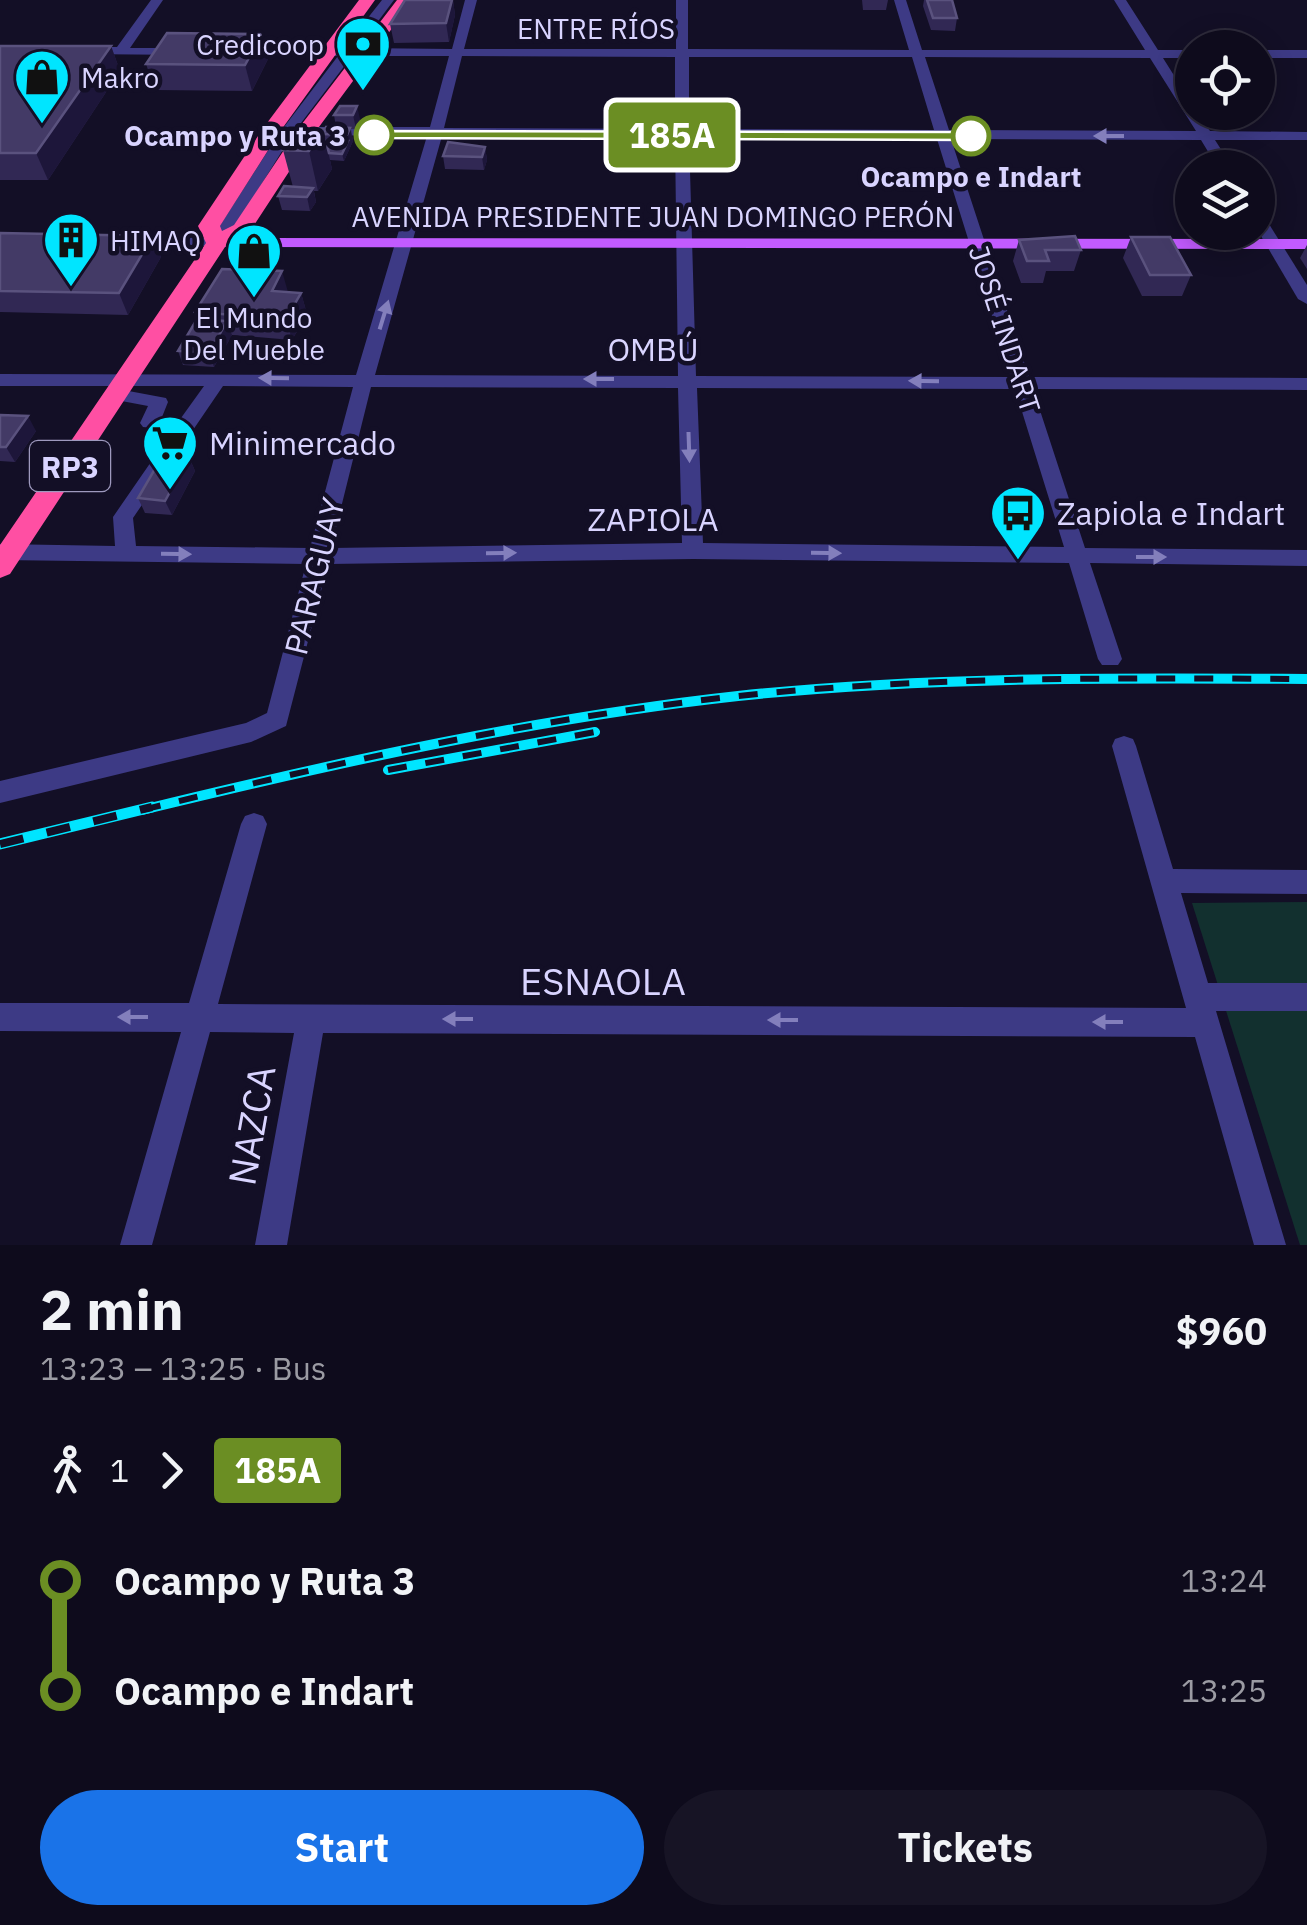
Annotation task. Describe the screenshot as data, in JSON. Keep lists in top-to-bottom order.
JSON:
{
  "streets": {
    "highway": ["RP3"],
    "main road": ["AVENIDA PRESIDENTE JUAN DOMINGO PERÓN"],
    "street": [
      "ENTRE RÍOS",
      "JOSÉ INDART",
      "OMBÚ",
      "ZAPIOLA",
      "PARAGUAY",
      "ESNAOLA",
      "NAZCA"
    ]
  },
  "crossings": [
    ["ENTRE RÍOS", "JOSÉ INDART"],
    ["ENTRE RÍOS", "RP3"],
    ["ENTRE RÍOS", "PARAGUAY"],
    ["AVENIDA PRESIDENTE JUAN DOMINGO PERÓN", "JOSÉ INDART"],
    ["AVENIDA PRESIDENTE JUAN DOMINGO PERÓN", "RP3"],
    ["AVENIDA PRESIDENTE JUAN DOMINGO PERÓN", "PARAGUAY"],
    ["JOSÉ INDART", "OMBÚ"],
    ["JOSÉ INDART", "ZAPIOLA"],
    ["OMBÚ", "RP3"],
    ["OMBÚ", "PARAGUAY"],
    ["RP3", "ZAPIOLA"],
    ["ZAPIOLA", "PARAGUAY"],
    ["ESNAOLA", "NAZCA"]
  ],
  "one_way": ["OMBÚ", "ZAPIOLA", "ESNAOLA"],
  "places": {
    "bank": ["Credicoop"],
    "shop": ["Makro", "El Mundo Del Mueble"],
    "other": ["Ocampo y Ruta 3", "Ocampo e Indart"],
    "building": ["HIMAQ"],
    "supermarket": ["Minimercado"],
    "bus stop": ["Zapiola e Indart"]
  },
  "lines": ["bus line 185A"],
  "page": {
    "on_map": "185A",
    "heading": ["2 min", "13:23 – 13:25 · Bus", "$960"],
    "legs": ["1", "185A"],
    "list": [
      {
        "name": "Ocampo y Ruta 3",
        "value": "13:24"
      },
      {
        "name": "Ocampo e Indart",
        "value": "13:25"
      }
    ],
    "buttons": ["Start", "Tickets"]
  }
}
